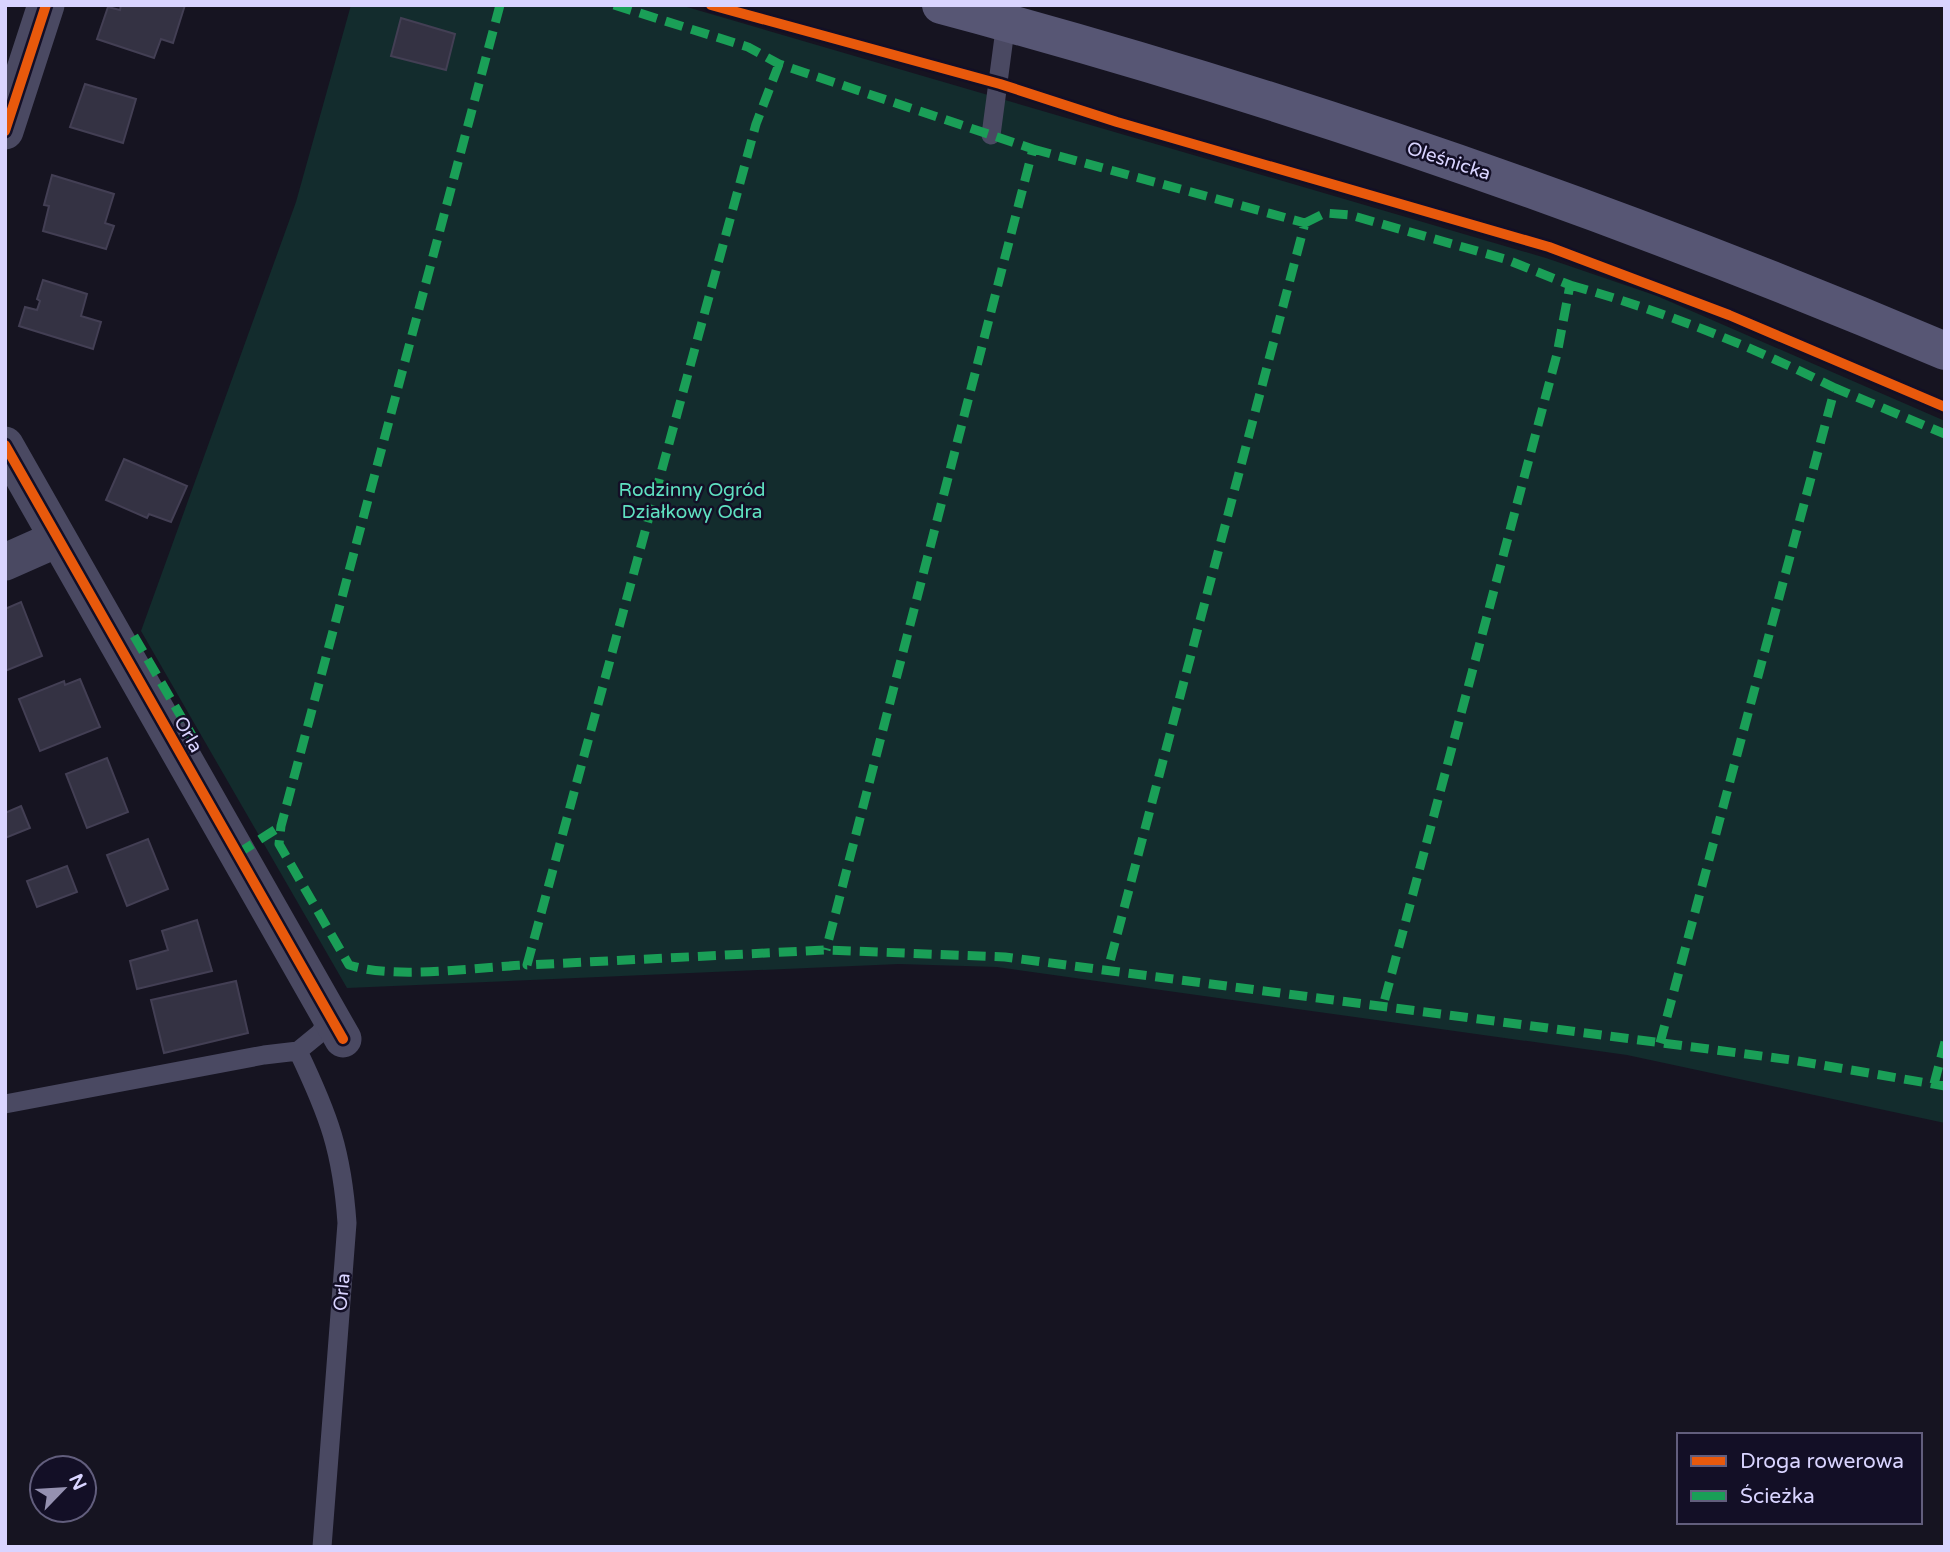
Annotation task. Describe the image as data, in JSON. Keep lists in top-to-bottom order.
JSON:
{
  "streets": {
    "main road": ["Oleśnicka"],
    "street": ["Orla"]
  },
  "parks": ["Rodzinny Ogród Działkowy Odra"],
  "legend": ["Droga rowerowa", "Ścieżka"],
  "north": "top right"
}
